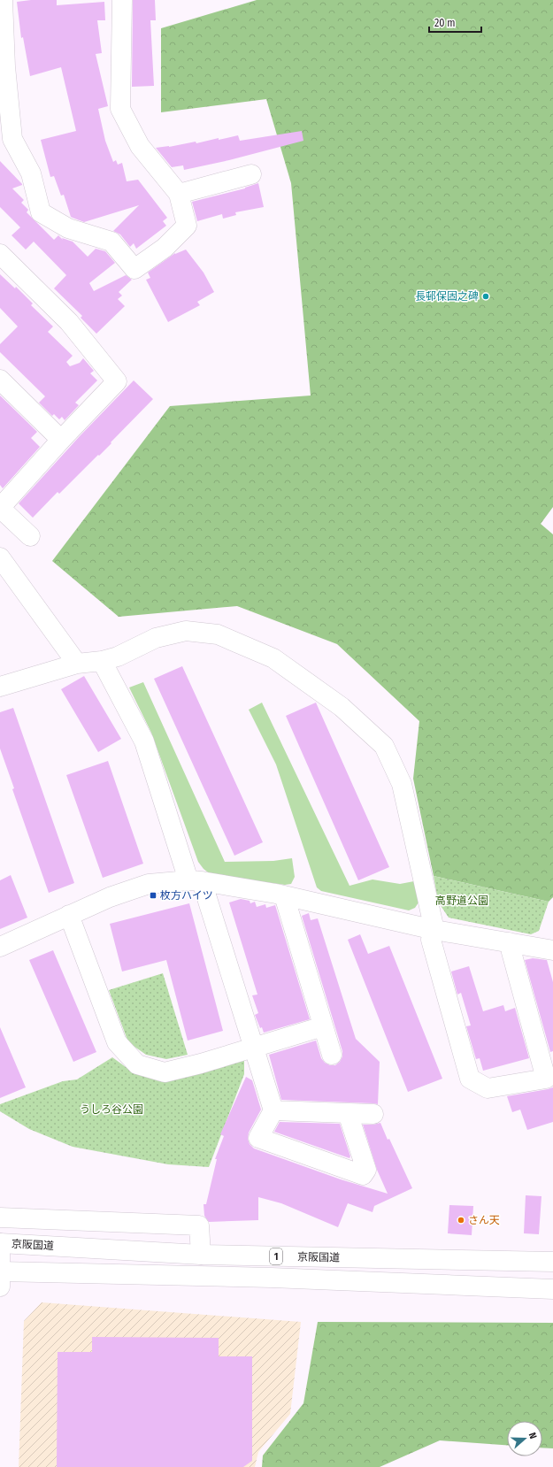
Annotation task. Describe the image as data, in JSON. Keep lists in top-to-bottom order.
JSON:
{
  "streets": {
    "main road": ["京阪国道", "1"]
  },
  "parks": ["高野道公園", "うしろ谷公園"],
  "places": {
    "other": ["長邨保固之碑", "さん天"],
    "transit": ["枚方ハイツ"]
  },
  "scale_bar": "20 m",
  "north": "right"
}
